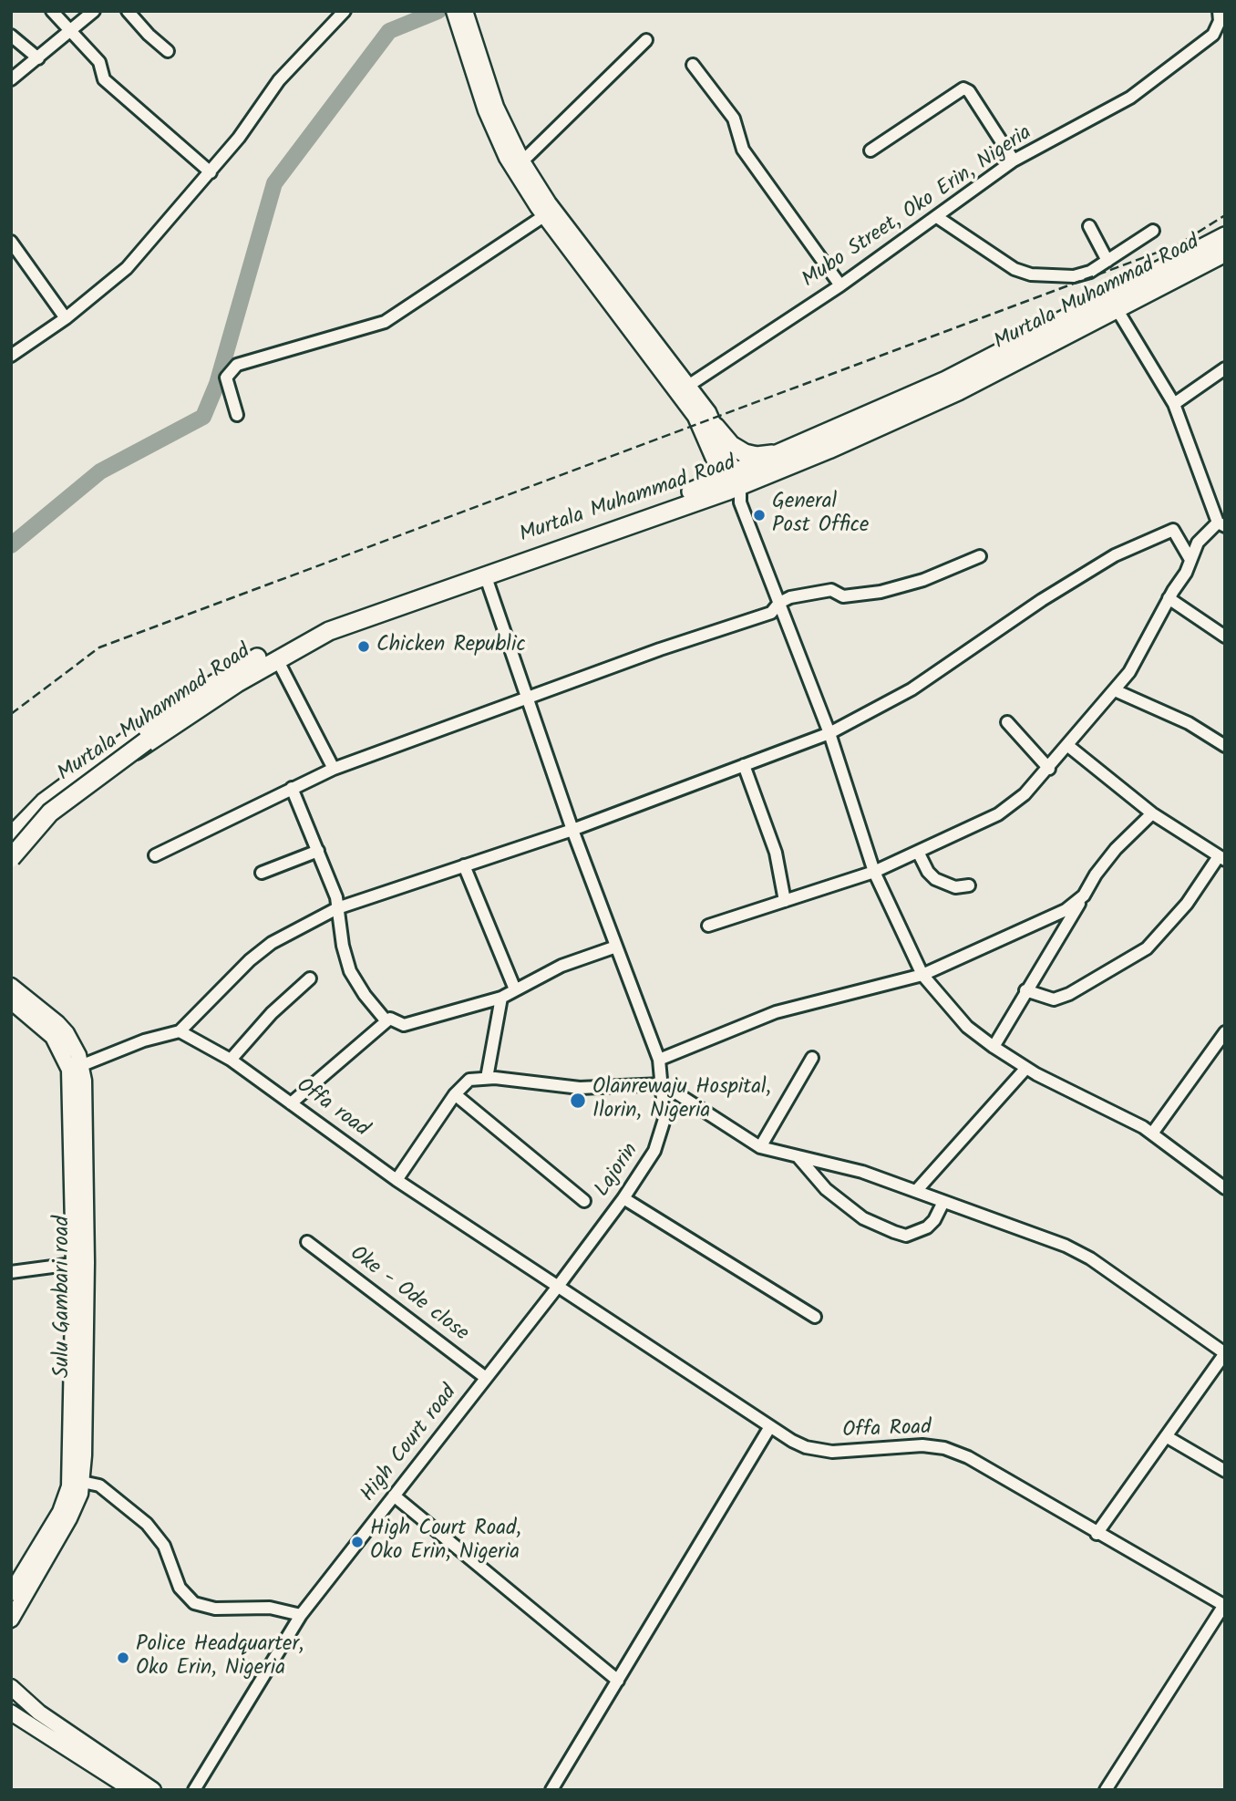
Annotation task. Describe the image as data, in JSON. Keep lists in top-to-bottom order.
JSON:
{
  "streets": {
    "highway": ["Murtala Muhammad Road"],
    "main road": ["Sulu Gambari road"],
    "street": [
      "Mubo Street, Oko Erin, Nigeria",
      "Offa road",
      "Lajorin",
      "Oke - Ode close",
      "Offa Road",
      "High Court road"
    ]
  },
  "crossings": [
    ["Murtala Muhammad Road", "Lajorin"],
    ["Offa road", "Lajorin"],
    ["Offa road", "Offa Road"],
    ["Offa road", "High Court road"],
    ["Lajorin", "Offa Road"],
    ["Lajorin", "High Court road"],
    ["Oke - Ode close", "High Court road"],
    ["Offa Road", "High Court road"]
  ],
  "places": [
    "General Post Office",
    "Chicken Republic",
    "Olanrewaju Hospital, Ilorin, Nigeria",
    "High Court Road, Oko Erin, Nigeria",
    "Police Headquarter, Oko Erin, Nigeria"
  ]
}
